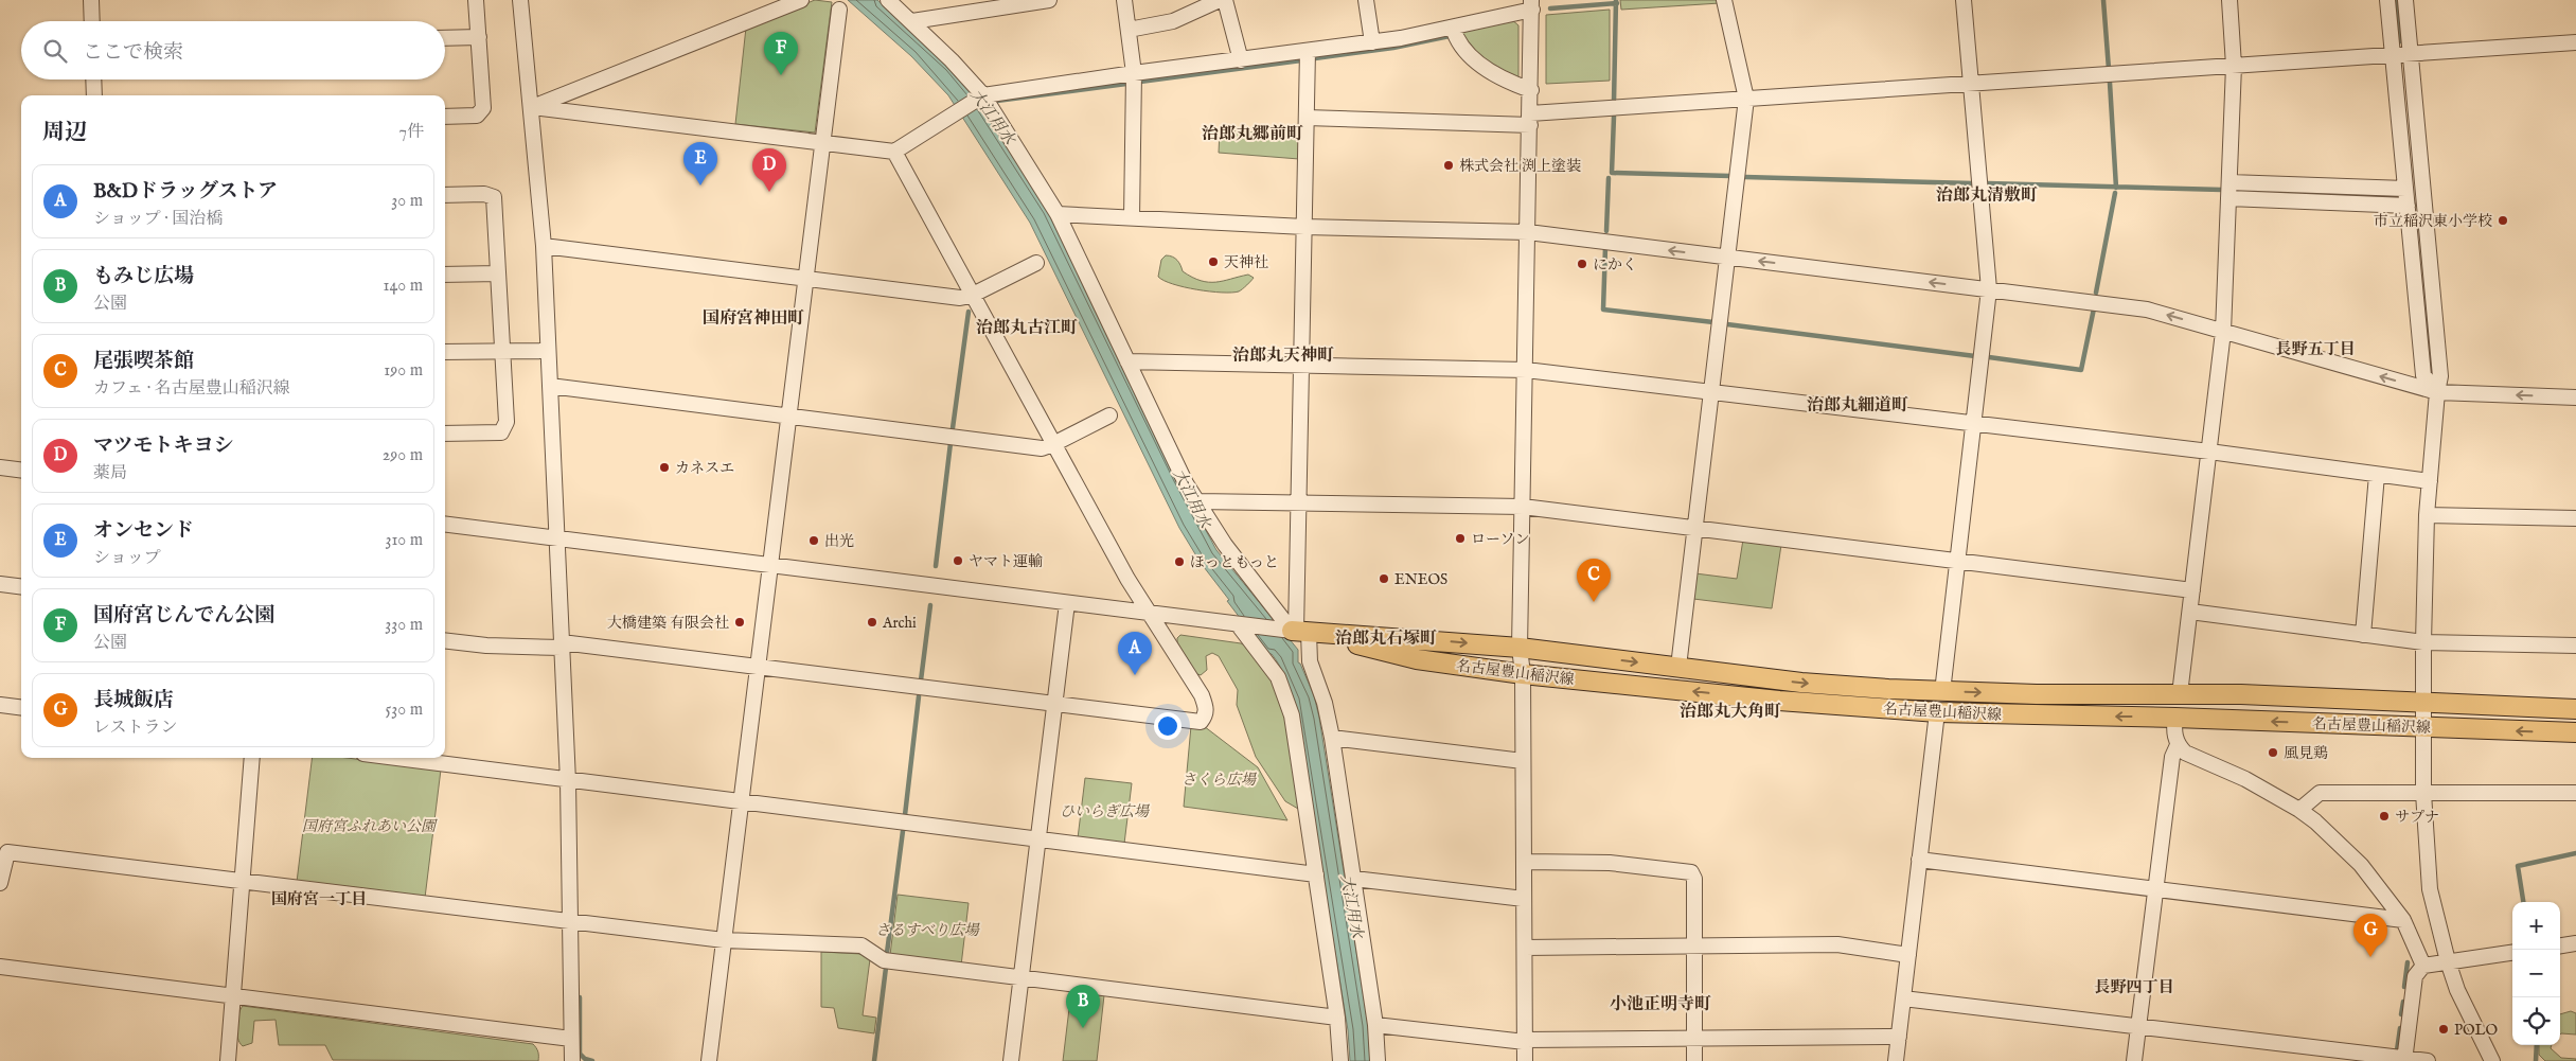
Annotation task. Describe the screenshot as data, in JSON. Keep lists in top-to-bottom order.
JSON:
{
  "streets": {
    "main road": ["名古屋豊山稲沢線"]
  },
  "districts": [
    "治郎丸郷前町",
    "治郎丸清敷町",
    "国府宮神田町",
    "治郎丸古江町",
    "長野五丁目",
    "治郎丸天神町",
    "治郎丸細道町",
    "治郎丸石塚町",
    "治郎丸大角町",
    "国府宮一丁目",
    "長野四丁目",
    "小池正明寺町"
  ],
  "water": ["大江用水"],
  "parks": [
    "さくら広場",
    "ひいらぎ広場",
    "国府宮ふれあい公園",
    "さるすべり広場"
  ],
  "places": [
    "株式会社 渕上塗装",
    "市立稲沢東小学校",
    "天神社",
    "にかく",
    "カネスエ",
    "ローソン",
    "出光",
    "ヤマト運輸",
    "ほっともっと",
    "ENEOS",
    "大橋建築 有限会社",
    "Archi",
    "風見鶏",
    "サプナ",
    "POLO"
  ],
  "page": {
    "search": "ここで検索",
    "pins": [
      "F",
      "E",
      "D",
      "C",
      "A",
      "G",
      "B"
    ],
    "heading": ["周辺", "7件"],
    "list": [
      {
        "mark": "A",
        "name": "B&Dドラッグストア",
        "note": "ショップ · 国治橋",
        "value": "30 m"
      },
      {
        "mark": "B",
        "name": "もみじ広場",
        "note": "公園",
        "value": "140 m"
      },
      {
        "mark": "C",
        "name": "尾張喫茶館",
        "note": "カフェ · 名古屋豊山稲沢線",
        "value": "190 m"
      },
      {
        "mark": "D",
        "name": "マツモトキヨシ",
        "note": "薬局",
        "value": "290 m"
      },
      {
        "mark": "E",
        "name": "オンセンド",
        "note": "ショップ",
        "value": "310 m"
      },
      {
        "mark": "F",
        "name": "国府宮じんでん公園",
        "note": "公園",
        "value": "330 m"
      },
      {
        "mark": "G",
        "name": "長城飯店",
        "note": "レストラン",
        "value": "530 m"
      }
    ],
    "map_buttons": ["+", "−"]
  }
}
